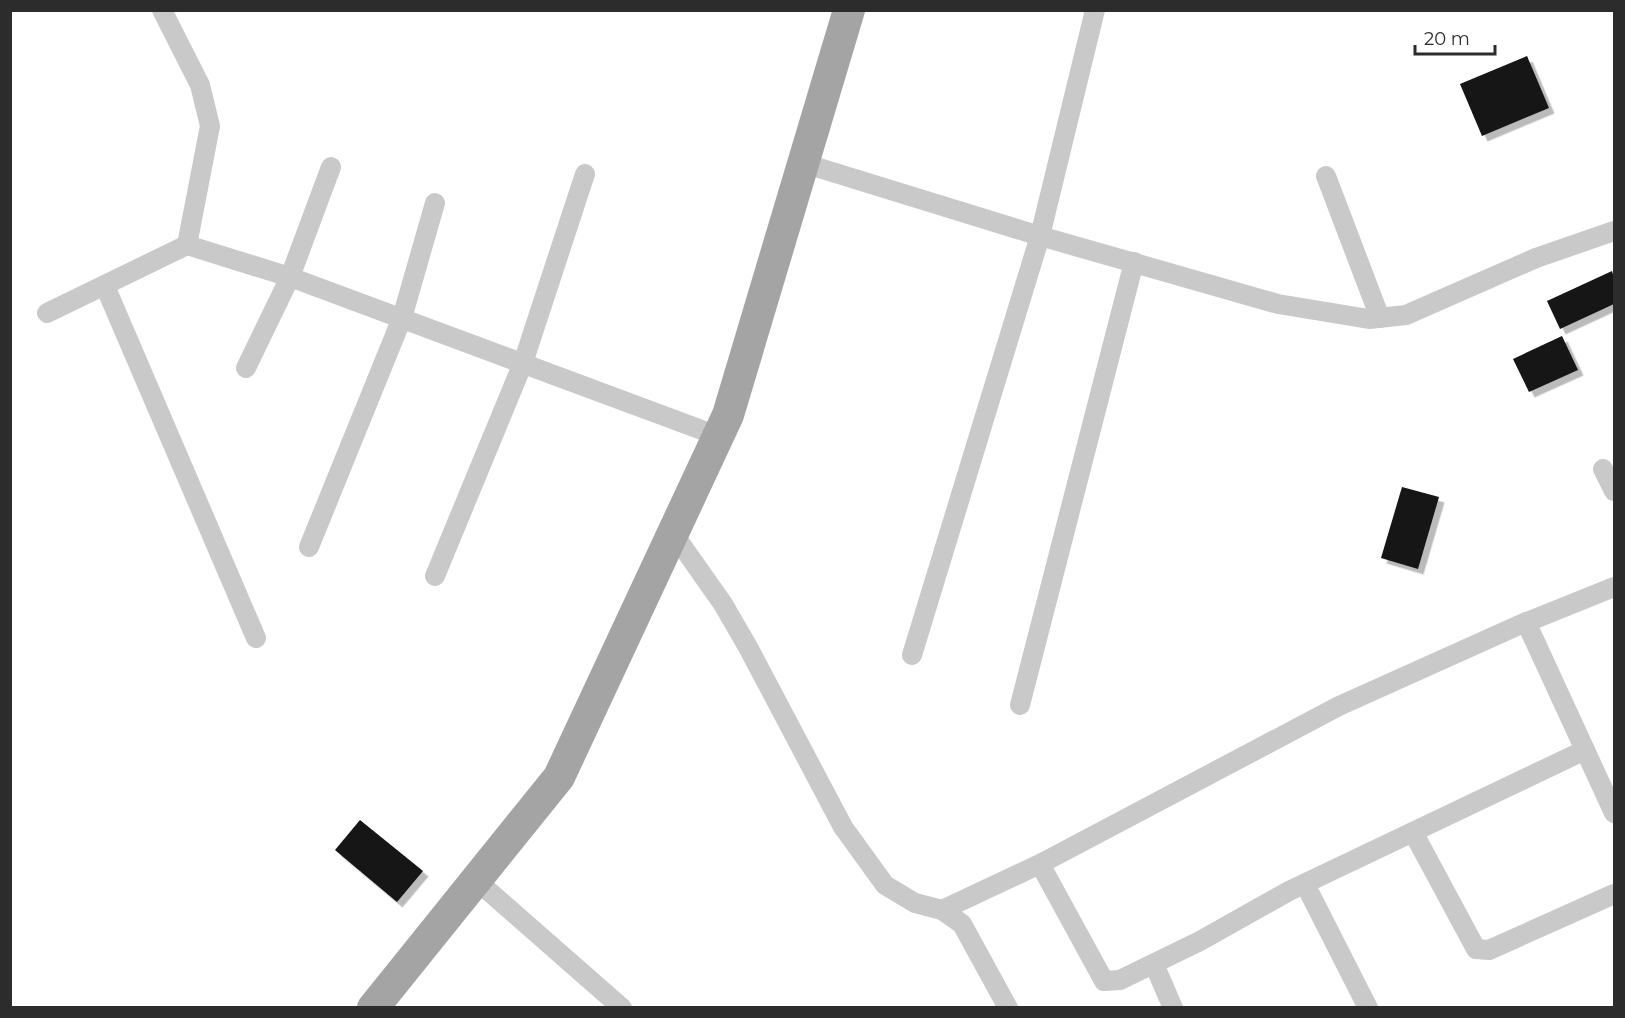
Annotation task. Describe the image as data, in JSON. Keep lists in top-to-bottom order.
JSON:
{
  "scale_bar": "20 m"
}
